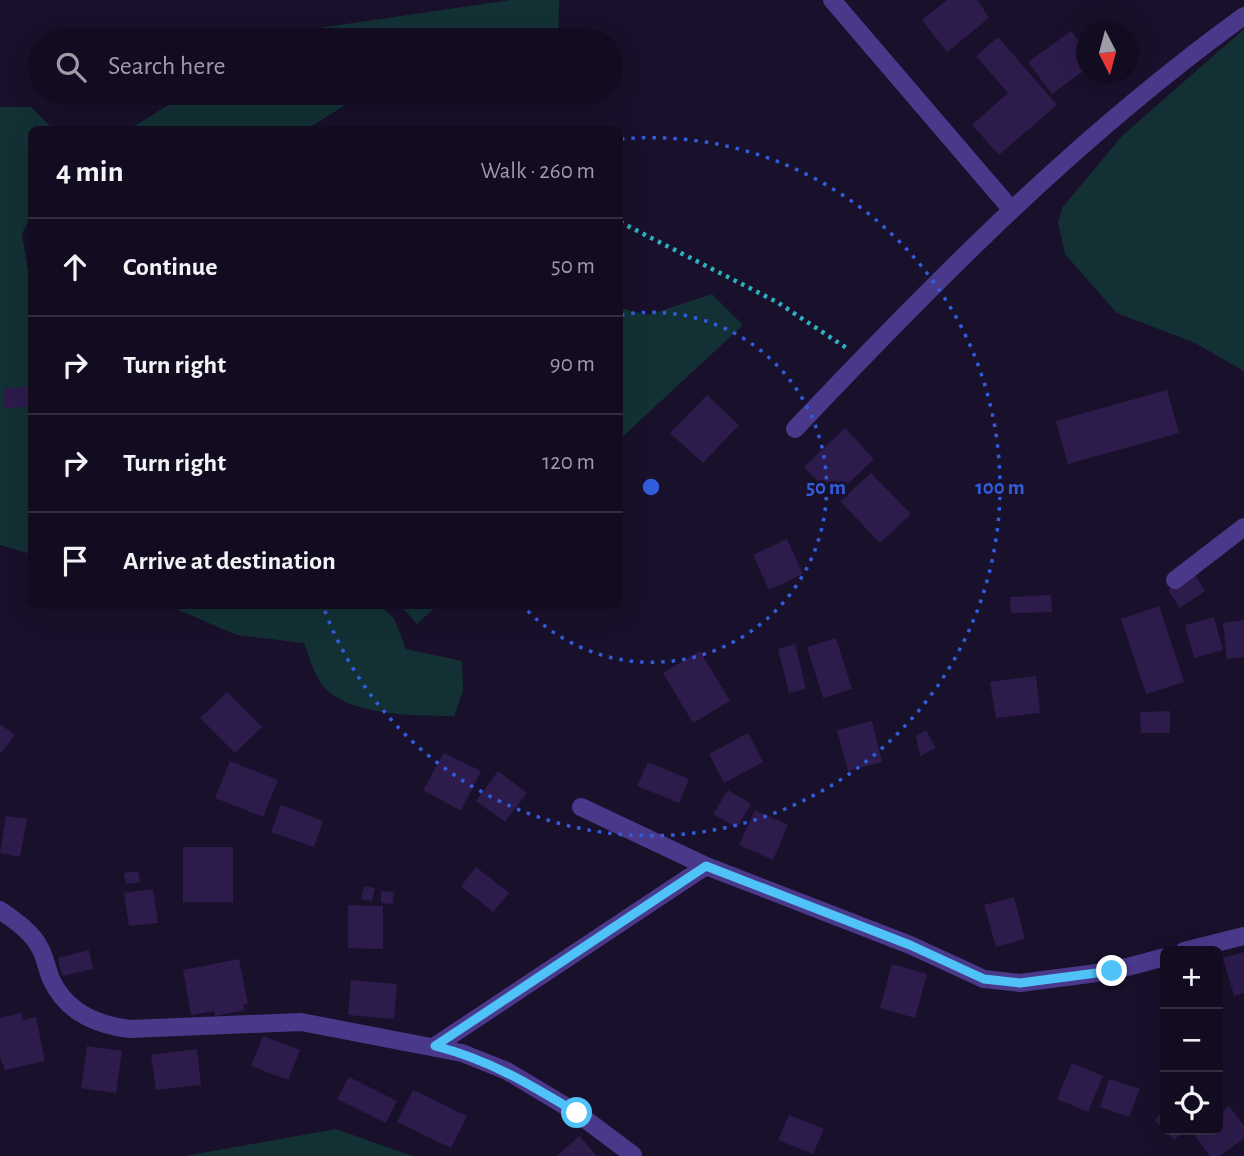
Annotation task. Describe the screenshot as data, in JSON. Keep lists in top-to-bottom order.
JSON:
{
  "north": "bottom",
  "page": {
    "search": "Search here",
    "heading": ["4 min", "Walk · 260 m"],
    "list": [
      ["Continue", "50 m"],
      ["Turn right", "90 m"],
      ["Turn right", "120 m"],
      "Arrive at destination"
    ],
    "map_buttons": ["+", "−"]
  },
  "rings": ["50 m", "100 m"]
}
